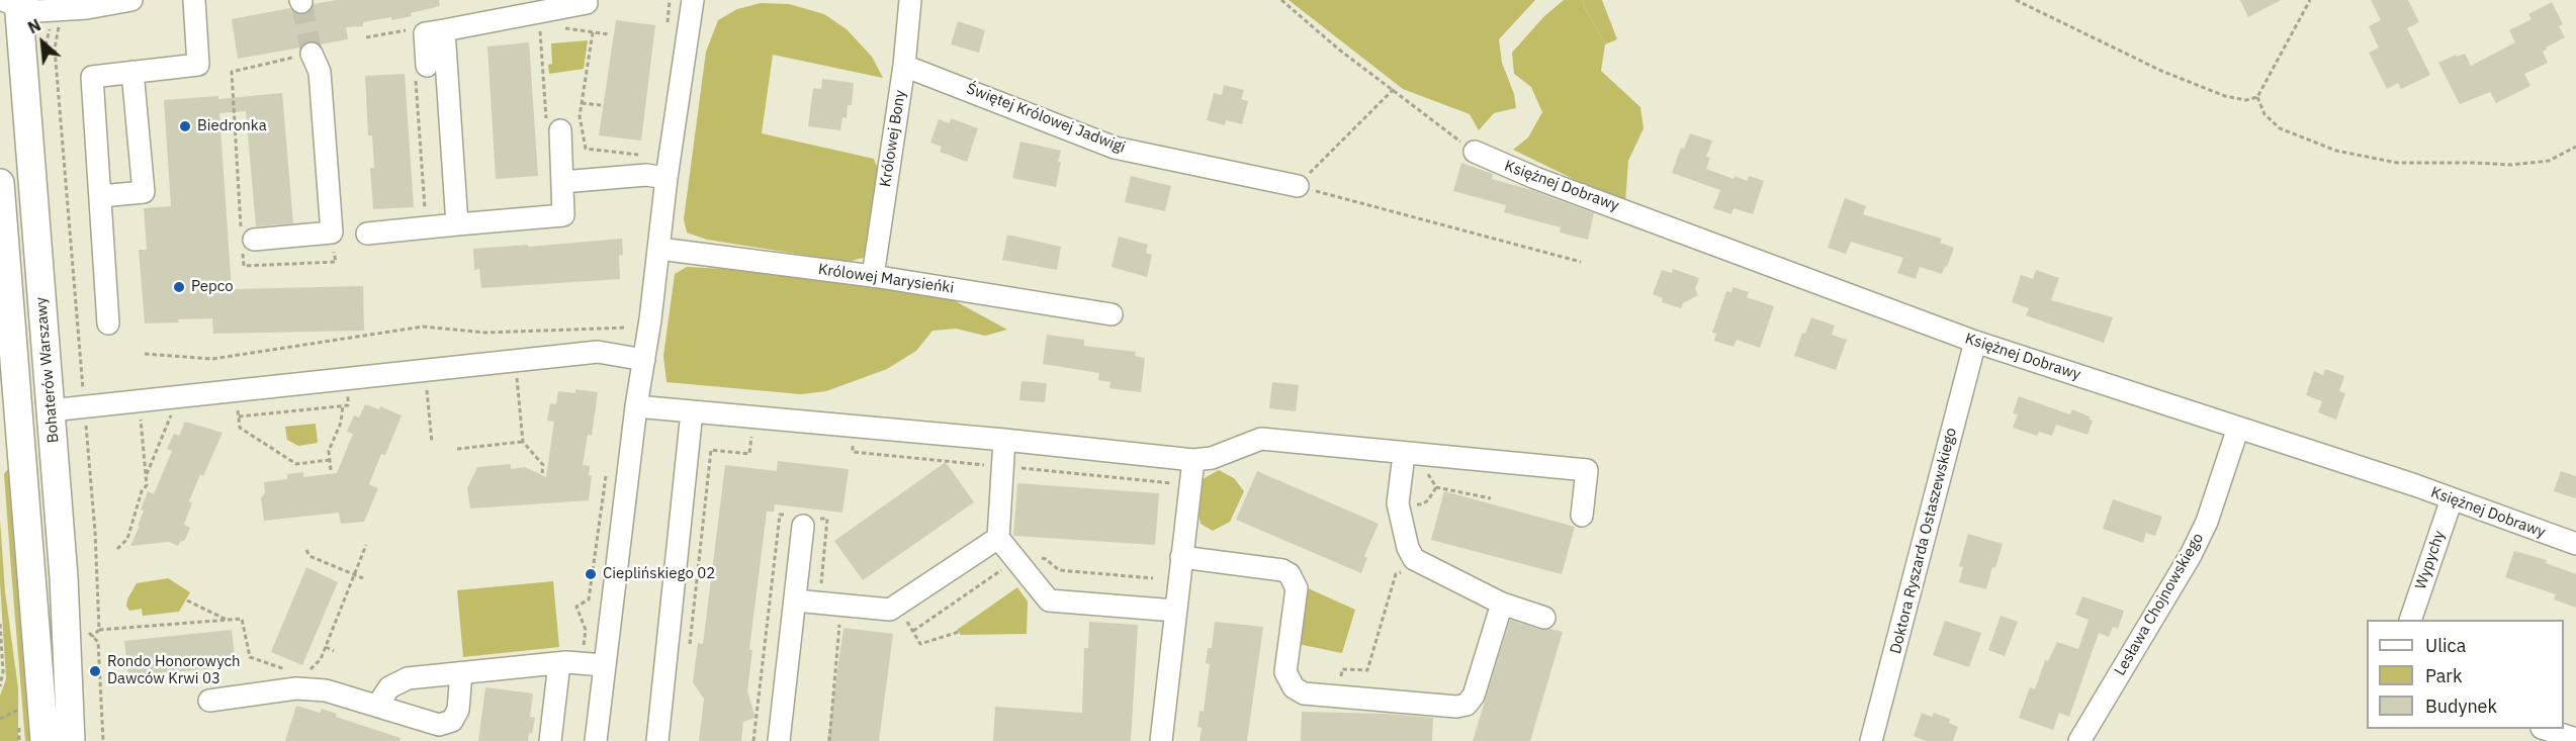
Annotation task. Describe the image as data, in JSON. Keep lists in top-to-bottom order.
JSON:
{
  "streets": {
    "main road": ["Bohaterów Warszawy"],
    "street": [
      "Świętej Królowej Jadwigi",
      "Królowej Bony",
      "Księżnej Dobrawy",
      "Królowej Marysieńki",
      "Doktora Ryszarda Ostaszewskiego",
      "Wypychy",
      "Lesława Chojnowskiego"
    ]
  },
  "crossings": [
    ["Świętej Królowej Jadwigi", "Królowej Bony"],
    ["Królowej Bony", "Królowej Marysieńki"],
    ["Księżnej Dobrawy", "Doktora Ryszarda Ostaszewskiego"],
    ["Księżnej Dobrawy", "Wypychy"],
    ["Księżnej Dobrawy", "Lesława Chojnowskiego"]
  ],
  "places": [
    "Biedronka",
    "Pepco",
    "Cieplińskiego 02",
    "Rondo Honorowych Dawców Krwi 03"
  ],
  "legend": ["Ulica", "Park", "Budynek"],
  "north": "top left"
}
